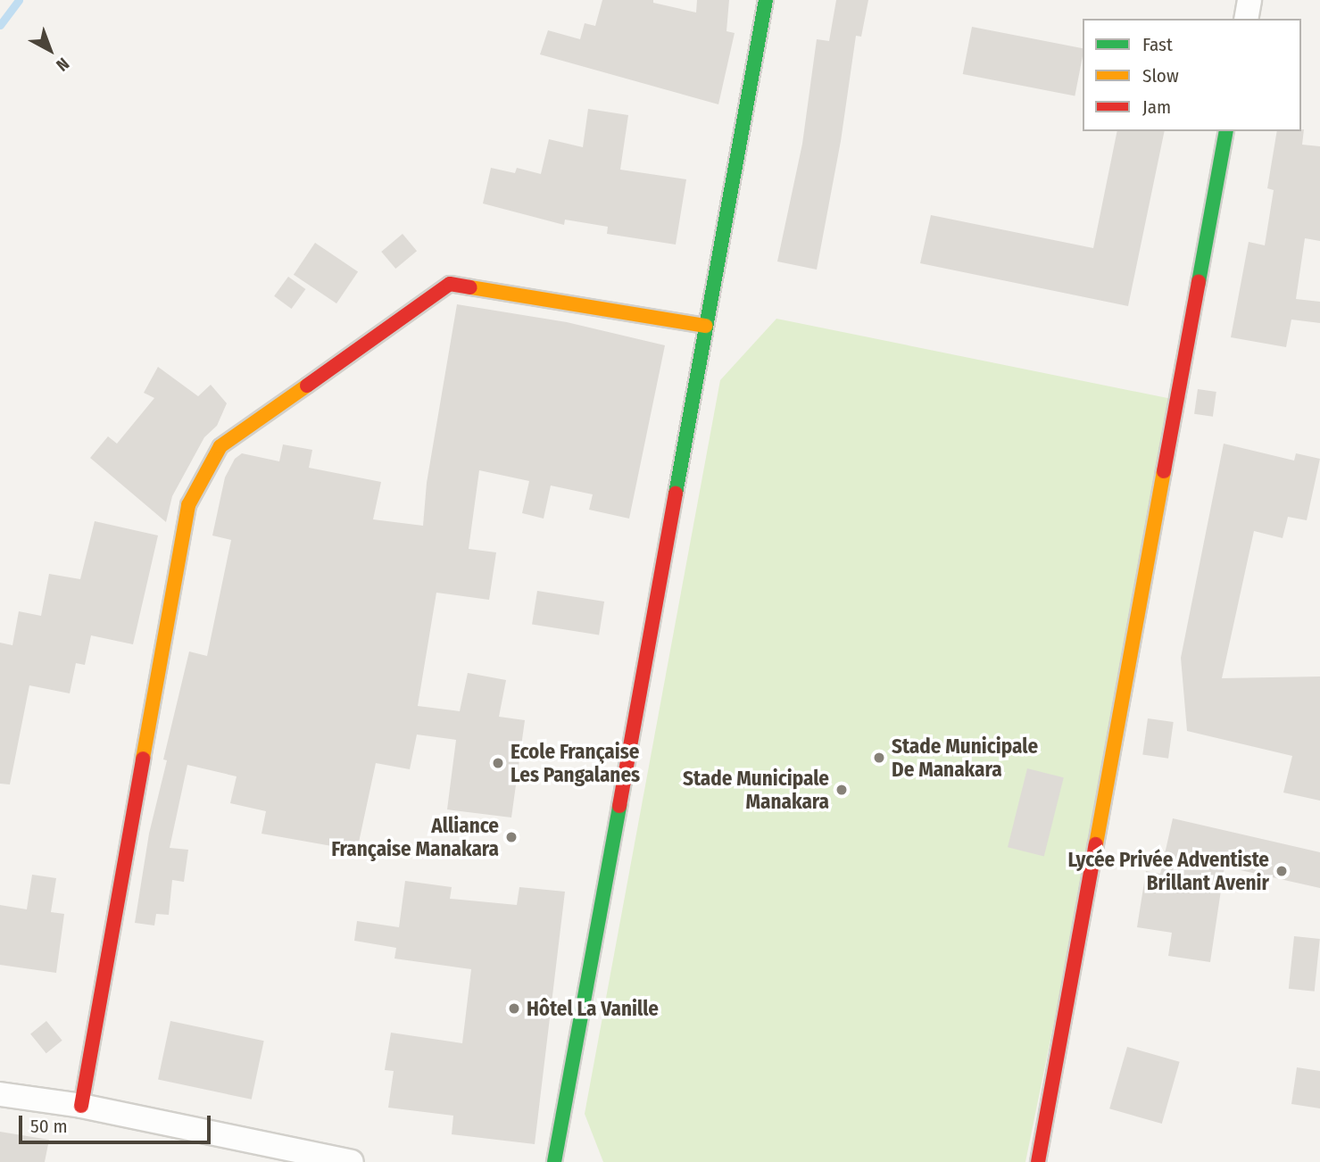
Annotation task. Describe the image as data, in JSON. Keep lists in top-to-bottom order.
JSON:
{
  "places": [
    "Stade Municipale De Manakara",
    "Ecole Française Les Pangalanes",
    "Stade Municipale Manakara",
    "Alliance Française Manakara",
    "Lycée Privée Adventiste Brillant Avenir",
    "Hôtel La Vanille"
  ],
  "legend": ["Fast", "Slow", "Jam"],
  "scale_bar": "50 m",
  "north": "bottom right"
}
